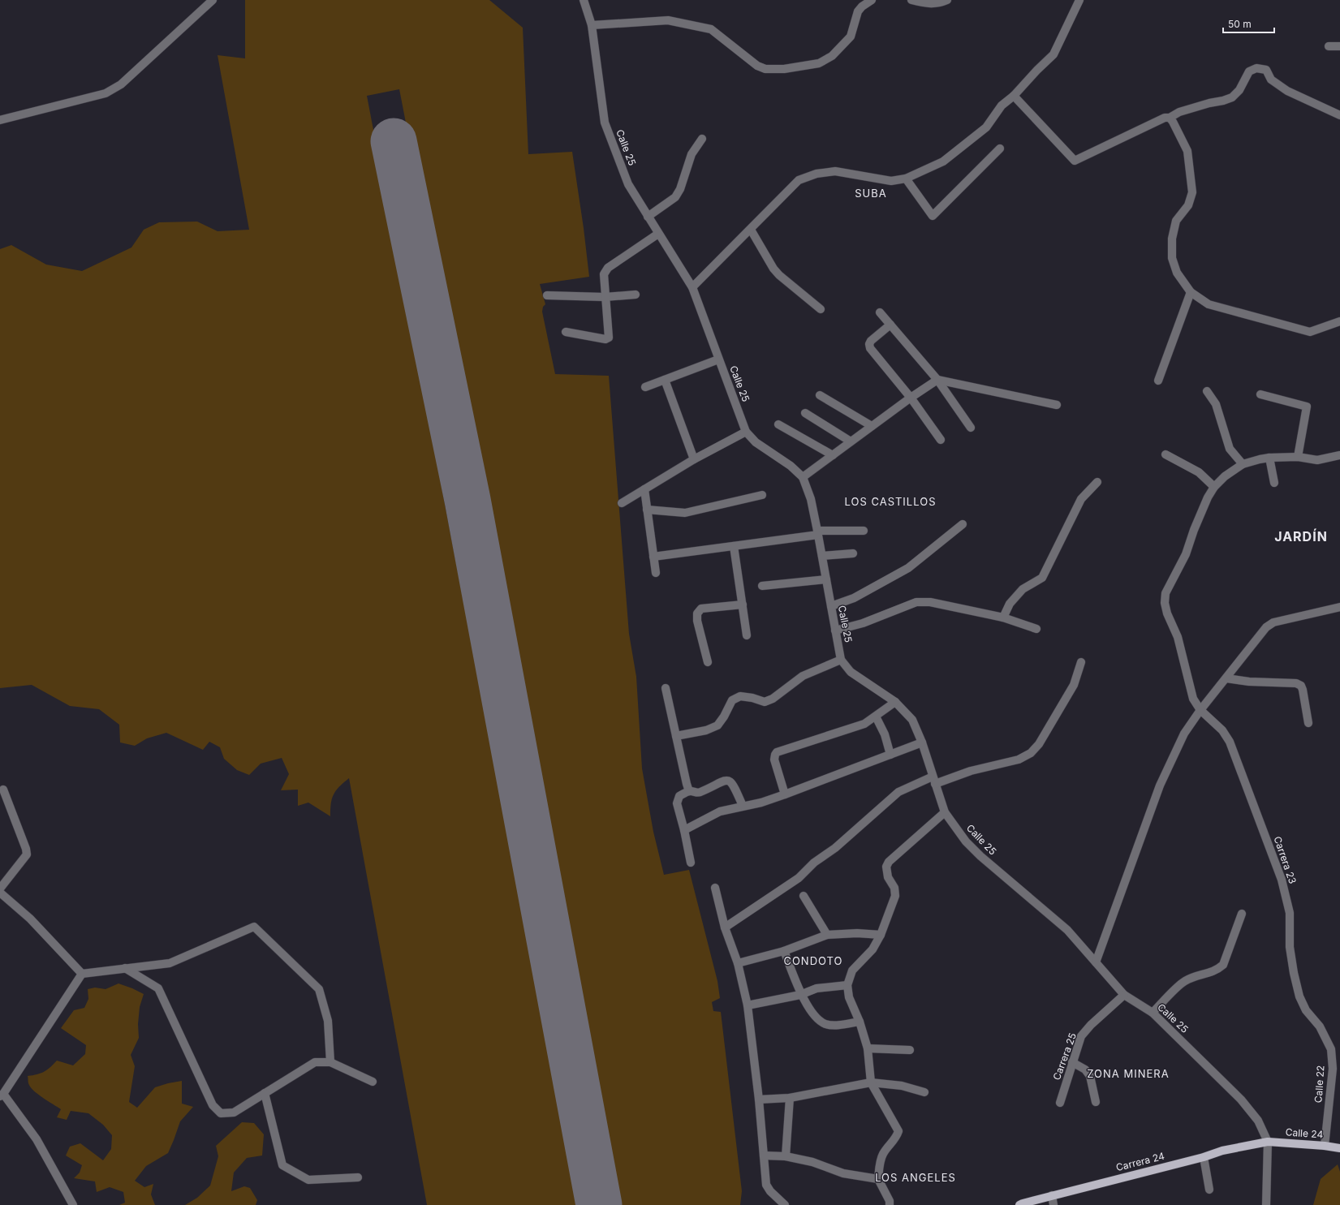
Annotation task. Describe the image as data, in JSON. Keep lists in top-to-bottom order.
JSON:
{
  "streets": {
    "main road": ["Calle 24", "Carrera 24"],
    "street": [
      "Calle 25",
      "Carrera 23",
      "Carrera 25",
      "Calle 22"
    ]
  },
  "crossings": [
    ["Calle 25", "Carrera 25"],
    ["Calle 25", "Calle 24"],
    ["Calle 25", "Carrera 24"],
    ["Carrera 23", "Calle 22"],
    ["Calle 22", "Calle 24"],
    ["Calle 24", "Carrera 24"]
  ],
  "districts": [
    "SUBA",
    "LOS CASTILLOS",
    "JARDÍN",
    "CONDOTO",
    "ZONA MINERA",
    "LOS ANGELES"
  ],
  "scale_bar": "50 m"
}
